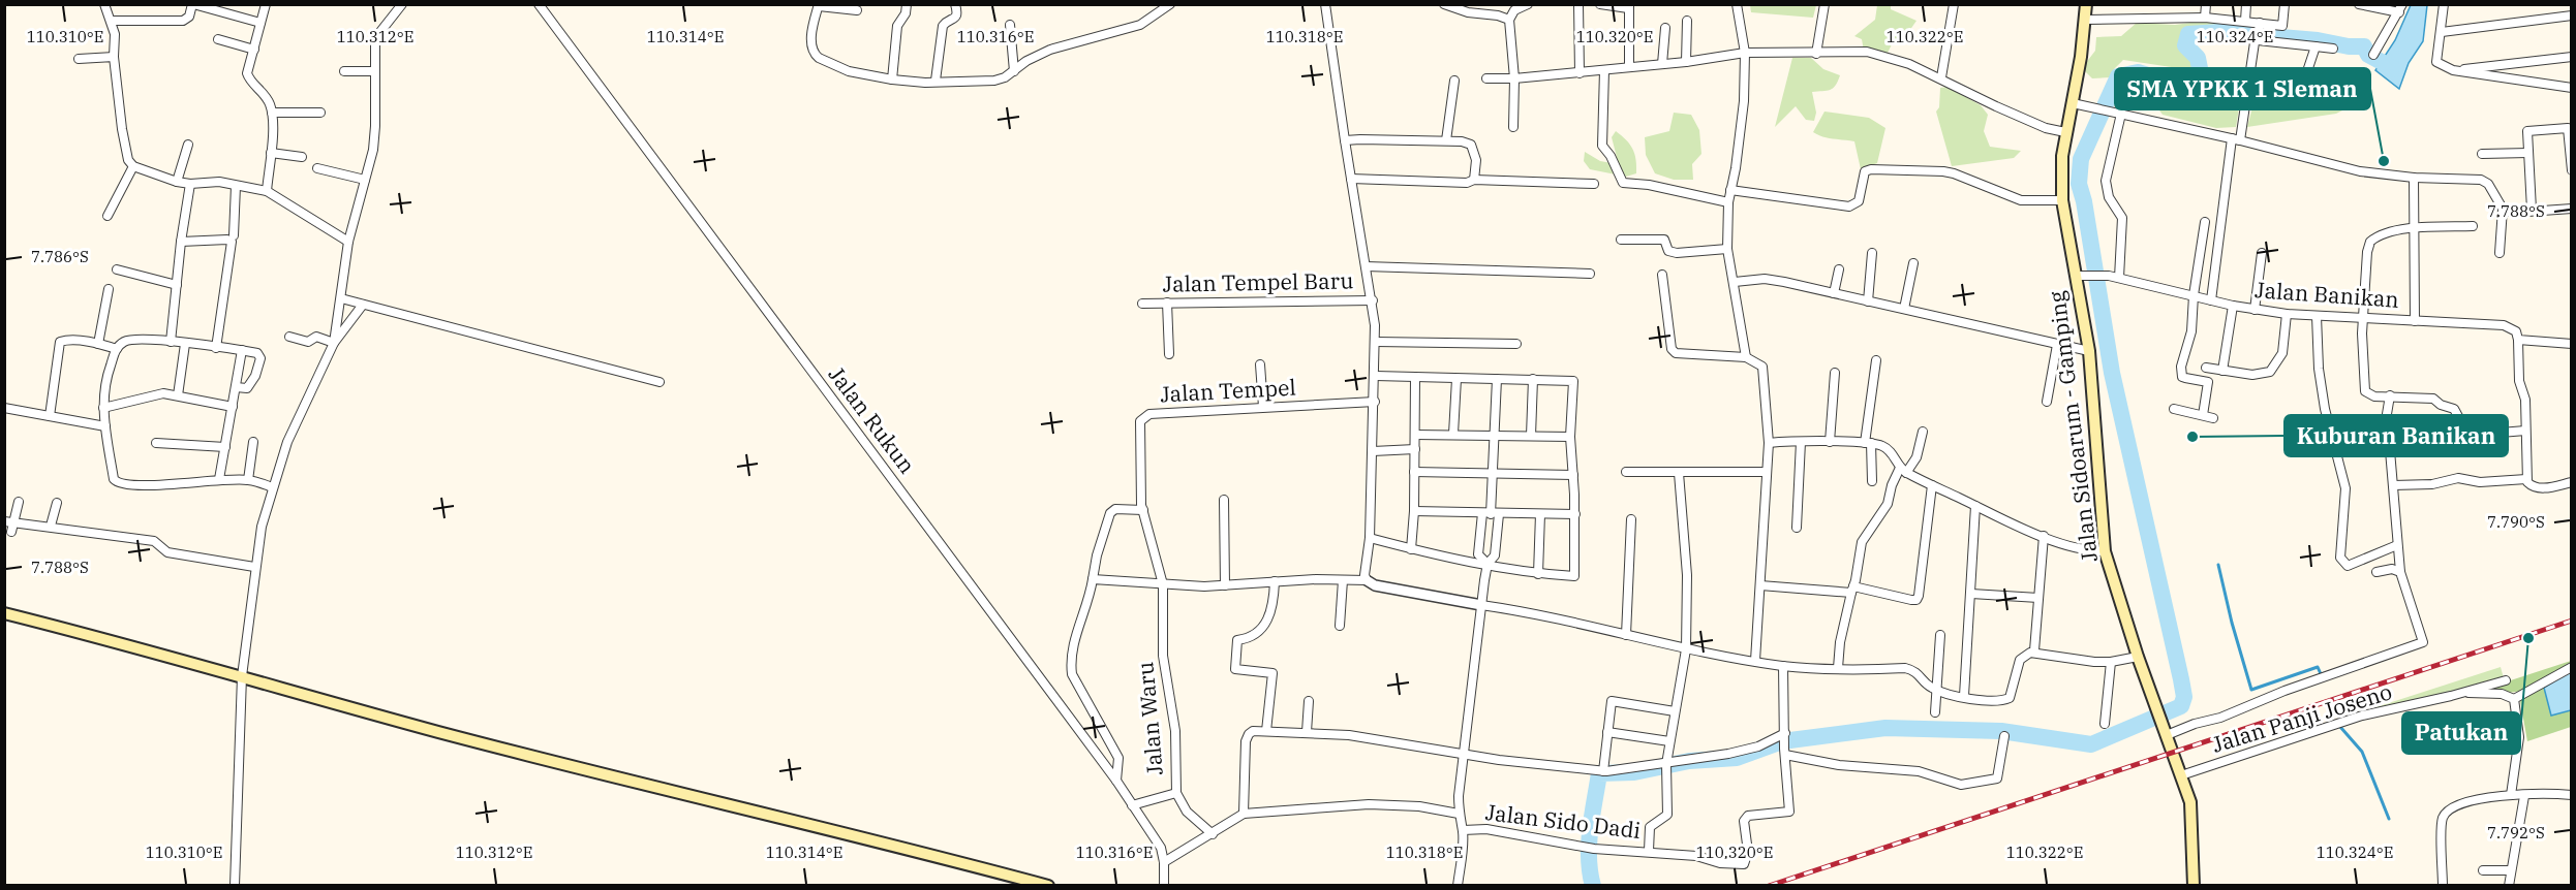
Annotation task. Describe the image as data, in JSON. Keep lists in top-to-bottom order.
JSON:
{
  "streets": {
    "main road": ["Jalan Sidoarum - Gamping"],
    "street": [
      "Jalan Tempel Baru",
      "Jalan Banikan",
      "Jalan Tempel",
      "Jalan Rukun",
      "Jalan Waru",
      "Jalan Panji Joseno",
      "Jalan Sido Dadi"
    ]
  },
  "crossings": [
    ["Jalan Banikan", "Jalan Sidoarum - Gamping"],
    ["Jalan Tempel", "Jalan Waru"]
  ],
  "places": ["SMA YPKK 1 Sleman", "Kuburan Banikan", "Patukan"],
  "coordinates": [
    "110.310°E",
    "110.312°E",
    "110.314°E",
    "110.316°E",
    "110.318°E",
    "110.320°E",
    "110.322°E",
    "110.324°E",
    "7.788°S",
    "7.786°S",
    "7.790°S",
    "7.792°S"
  ]
}
